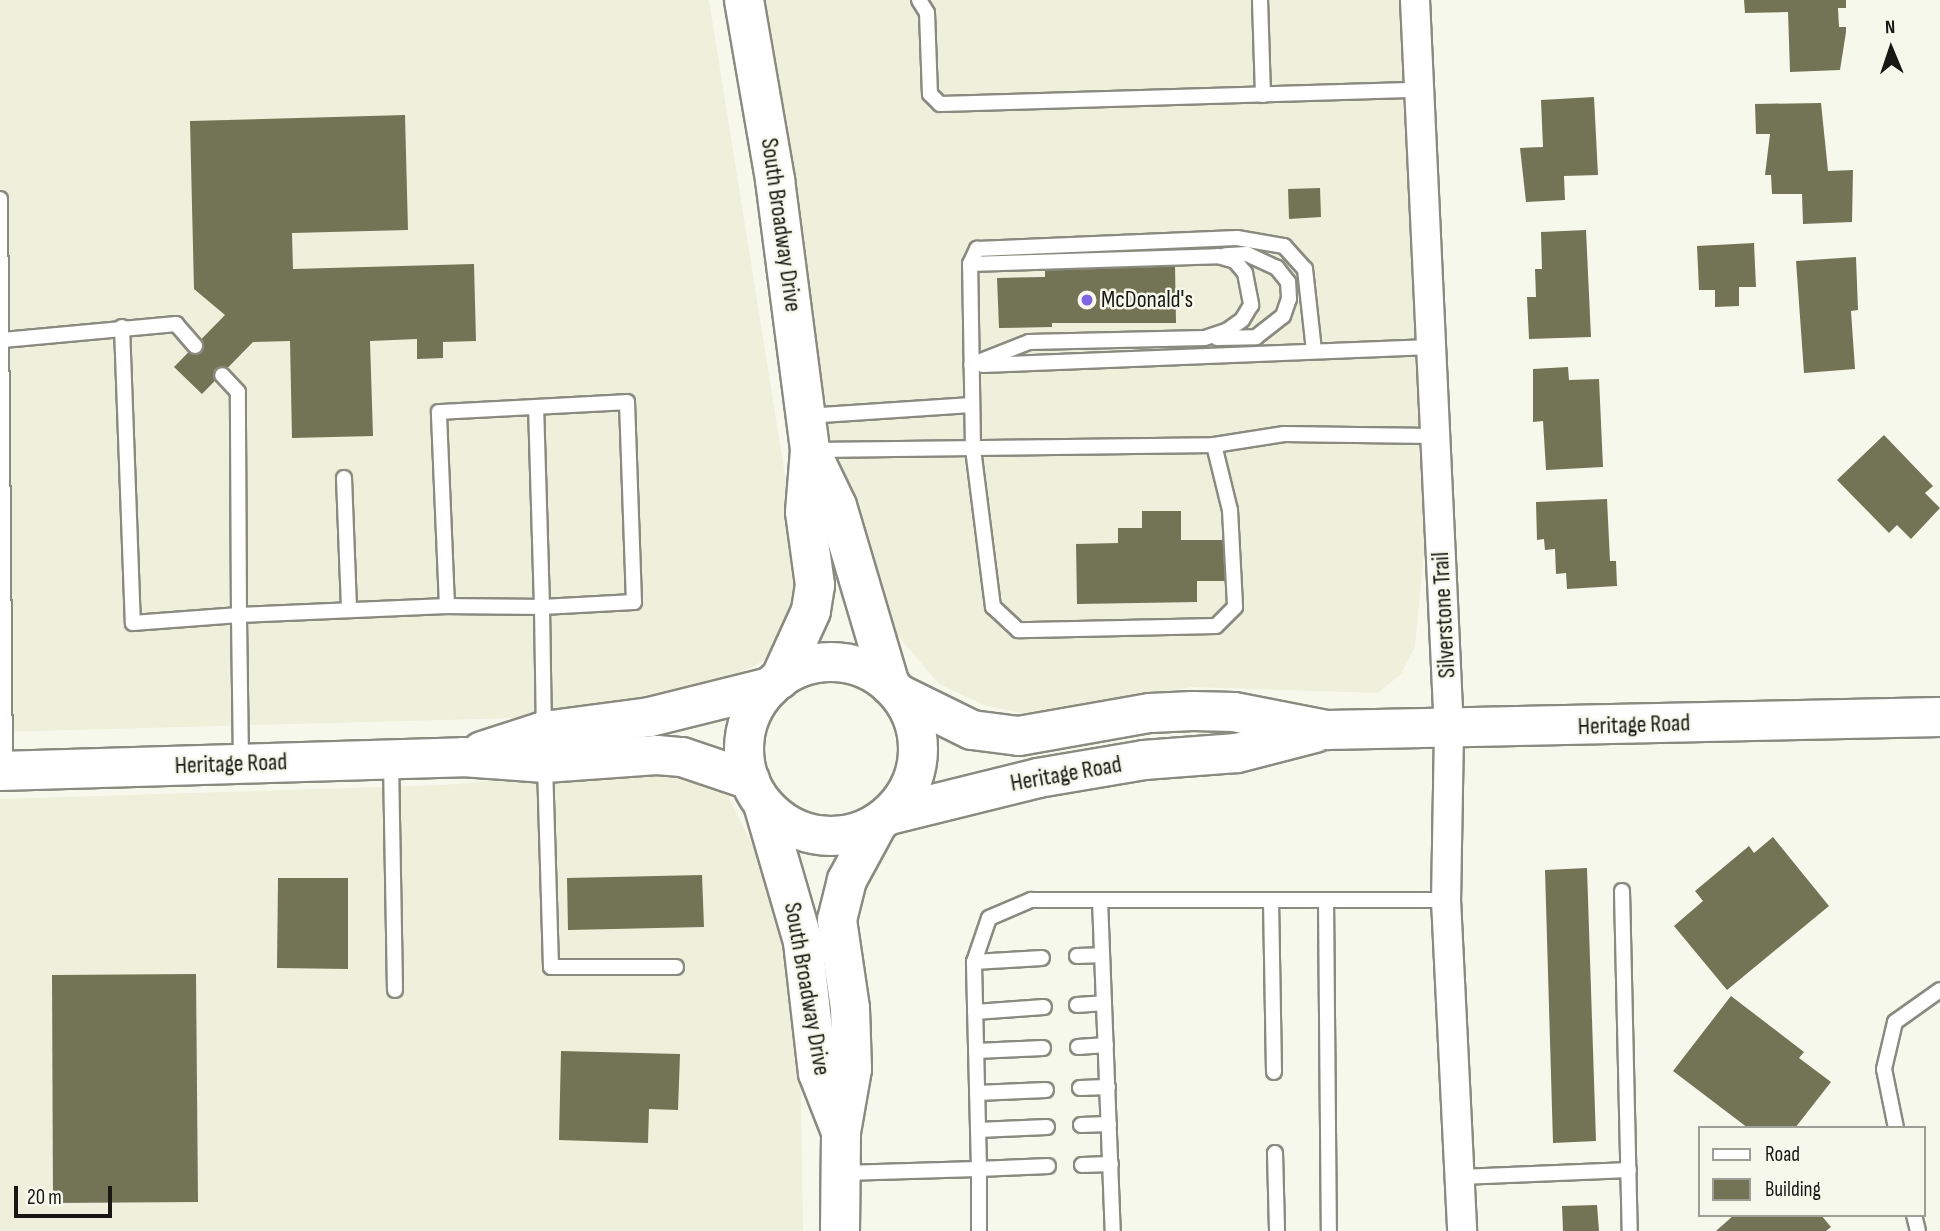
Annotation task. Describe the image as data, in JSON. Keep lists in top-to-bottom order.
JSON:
{
  "streets": {
    "main road": ["South Broadway Drive", "Heritage Road"],
    "street": ["Silverstone Trail"]
  },
  "crossings": [
    ["South Broadway Drive", "Heritage Road"],
    ["Silverstone Trail", "Heritage Road"]
  ],
  "places": ["McDonald's"],
  "legend": ["Road", "Building"],
  "scale_bar": "20 m",
  "north": "top"
}
